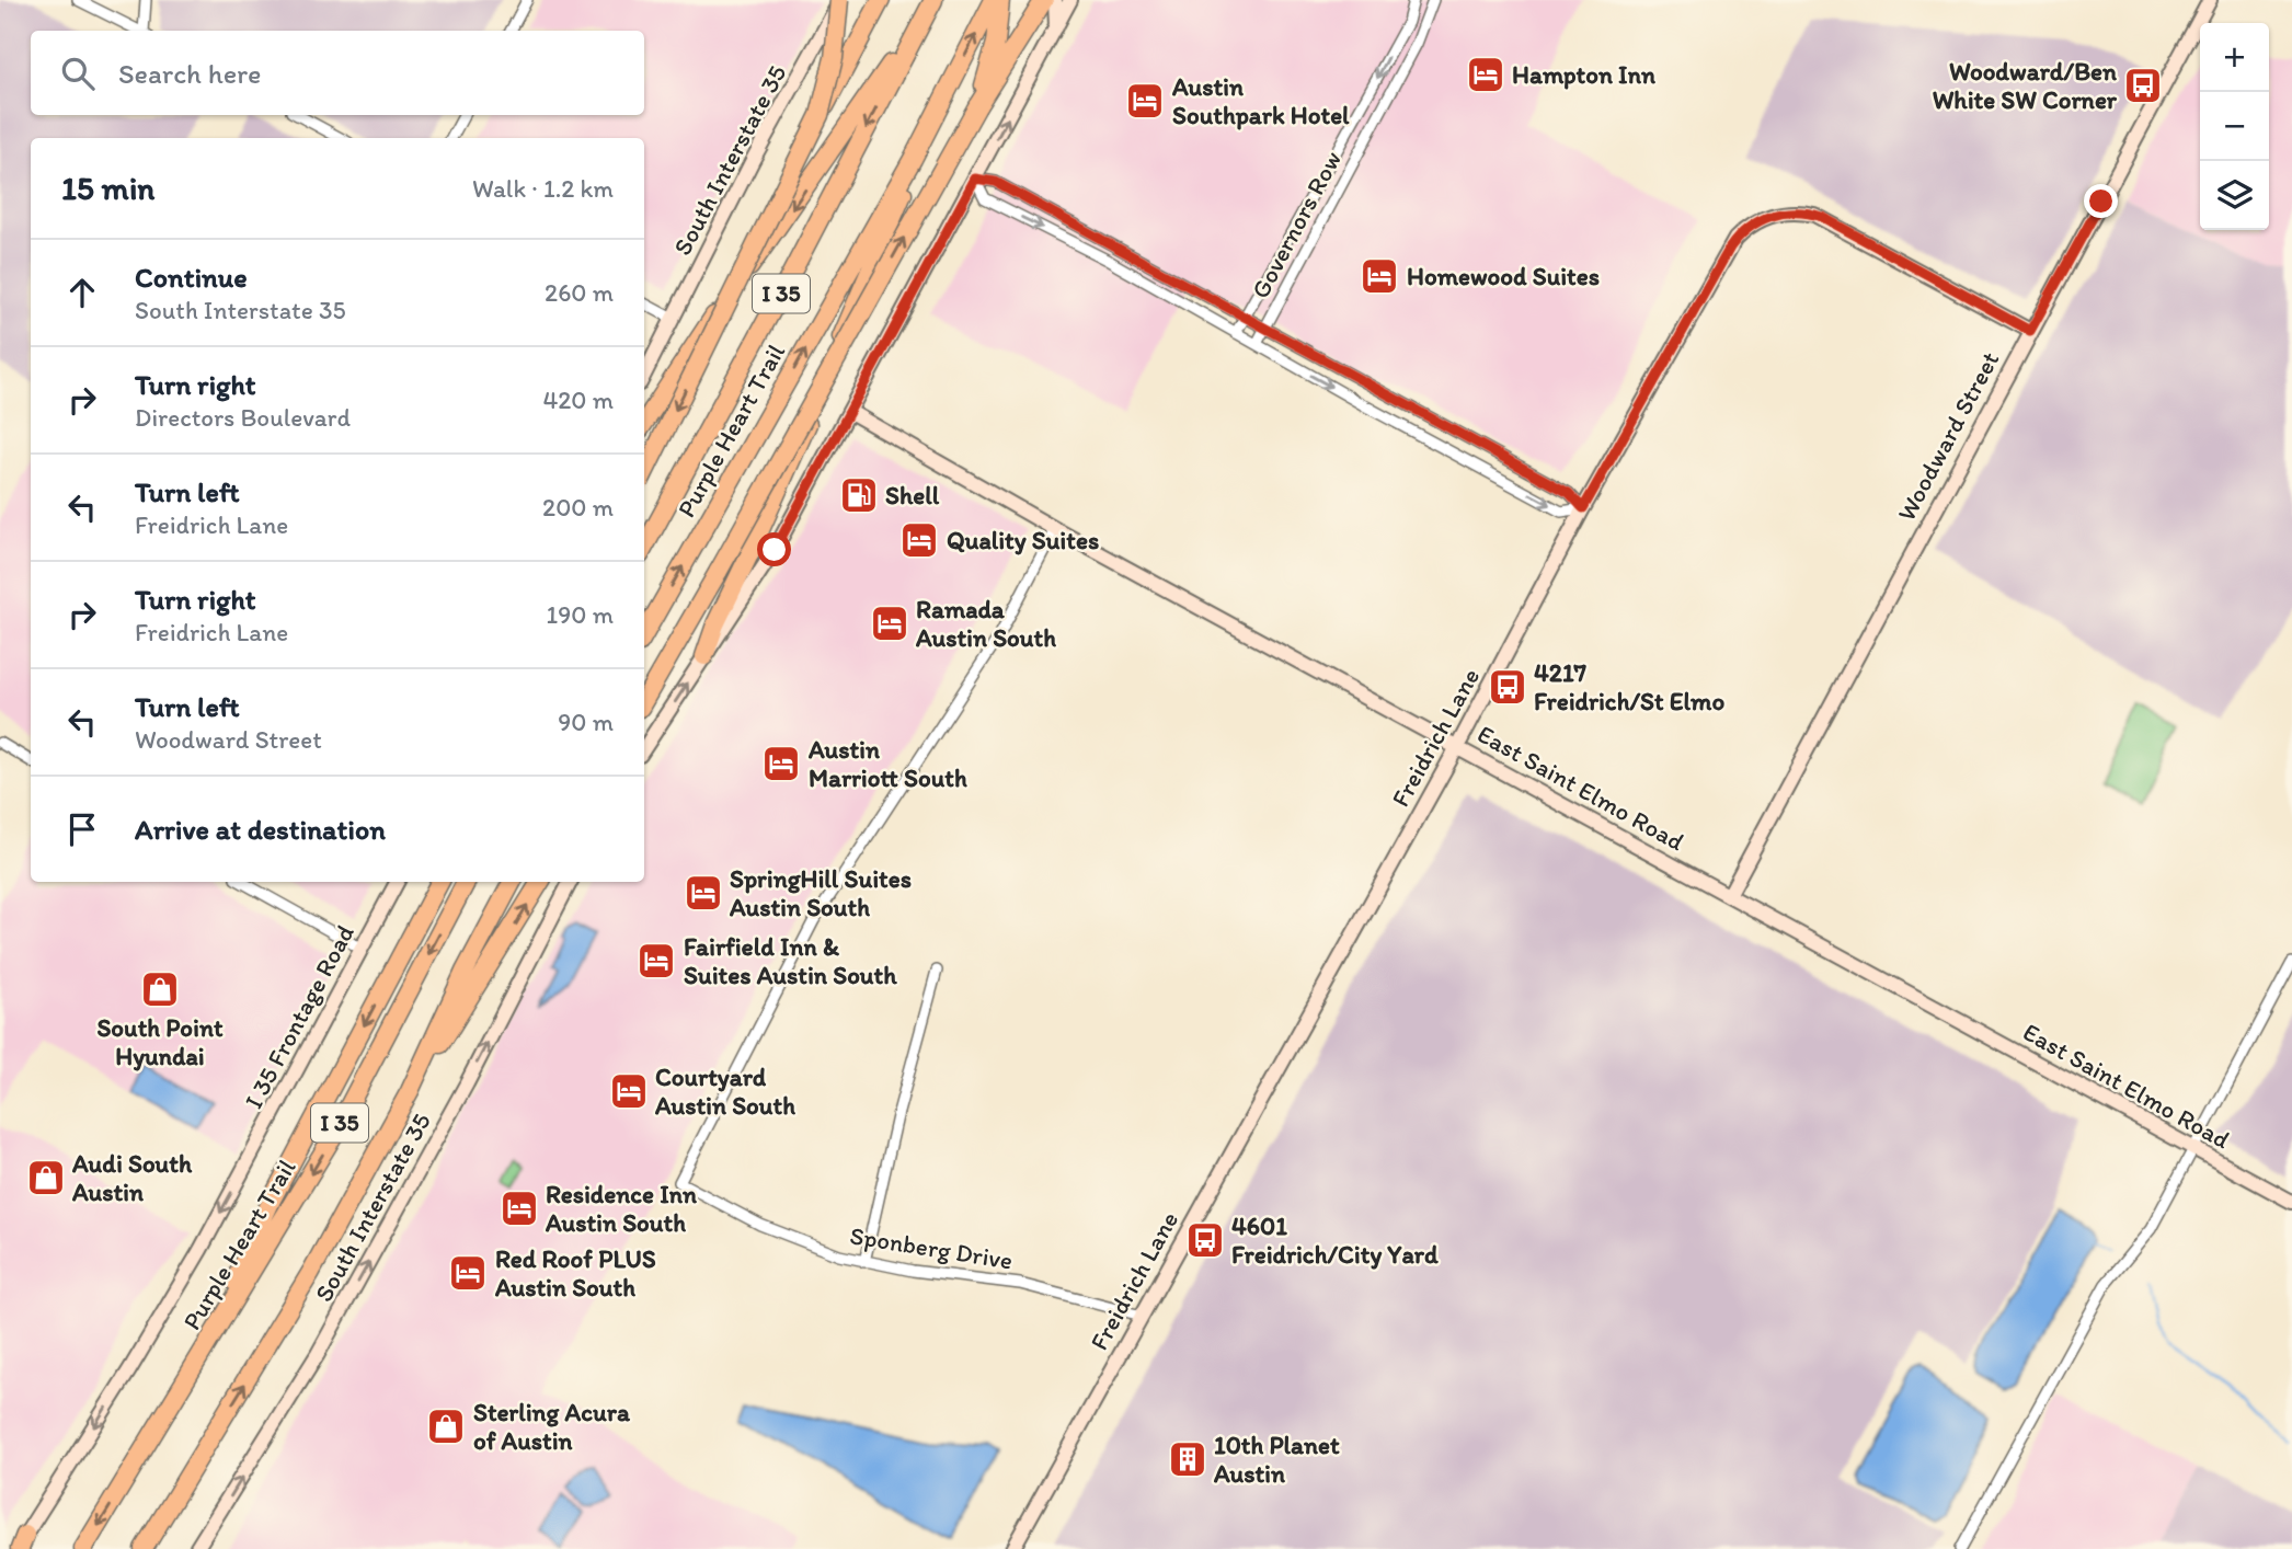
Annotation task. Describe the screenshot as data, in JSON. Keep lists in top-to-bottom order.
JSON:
{
  "streets": {
    "highway": ["I 35", "Purple Heart Trail"],
    "street": [
      "South Interstate 35",
      "Governors Row",
      "Woodward Street",
      "Freidrich Lane",
      "East Saint Elmo Road",
      "I 35 Frontage Road",
      "Sponberg Drive"
    ]
  },
  "crossings": [
    ["Woodward Street", "Freidrich Lane"],
    ["Woodward Street", "East Saint Elmo Road"],
    ["Freidrich Lane", "East Saint Elmo Road"],
    ["Freidrich Lane", "Sponberg Drive"],
    ["East Saint Elmo Road", "Sponberg Drive"]
  ],
  "one_way": ["South Interstate 35", "I 35 Frontage Road"],
  "places": {
    "hotel": [
      "Hampton Inn",
      "Austin Southpark Hotel",
      "Homewood Suites",
      "Quality Suites",
      "Ramada Austin South",
      "Austin Marriott South",
      "SpringHill Suites Austin South",
      "Fairfield Inn & Suites Austin South",
      "Courtyard Austin South",
      "Residence Inn Austin South",
      "Red Roof PLUS Austin South"
    ],
    "bus stop": ["Woodward/Ben White SW Corner", "4217 Freidrich/St Elmo", "4601 Freidrich/City Yard"],
    "fuel station": ["Shell"],
    "shop": ["South Point Hyundai", "Audi South Austin", "Sterling Acura of Austin"],
    "building": ["10th Planet Austin"]
  },
  "page": {
    "map_buttons": ["+", "−"],
    "search": "Search here",
    "heading": ["15 min", "Walk · 1.2 km"],
    "list": [
      ["Continue", "South Interstate 35", "260 m"],
      ["Turn right", "Directors Boulevard", "420 m"],
      ["Turn left", "Freidrich Lane", "200 m"],
      ["Turn right", "Freidrich Lane", "190 m"],
      ["Turn left", "Woodward Street", "90 m"],
      "Arrive at destination"
    ]
  }
}
